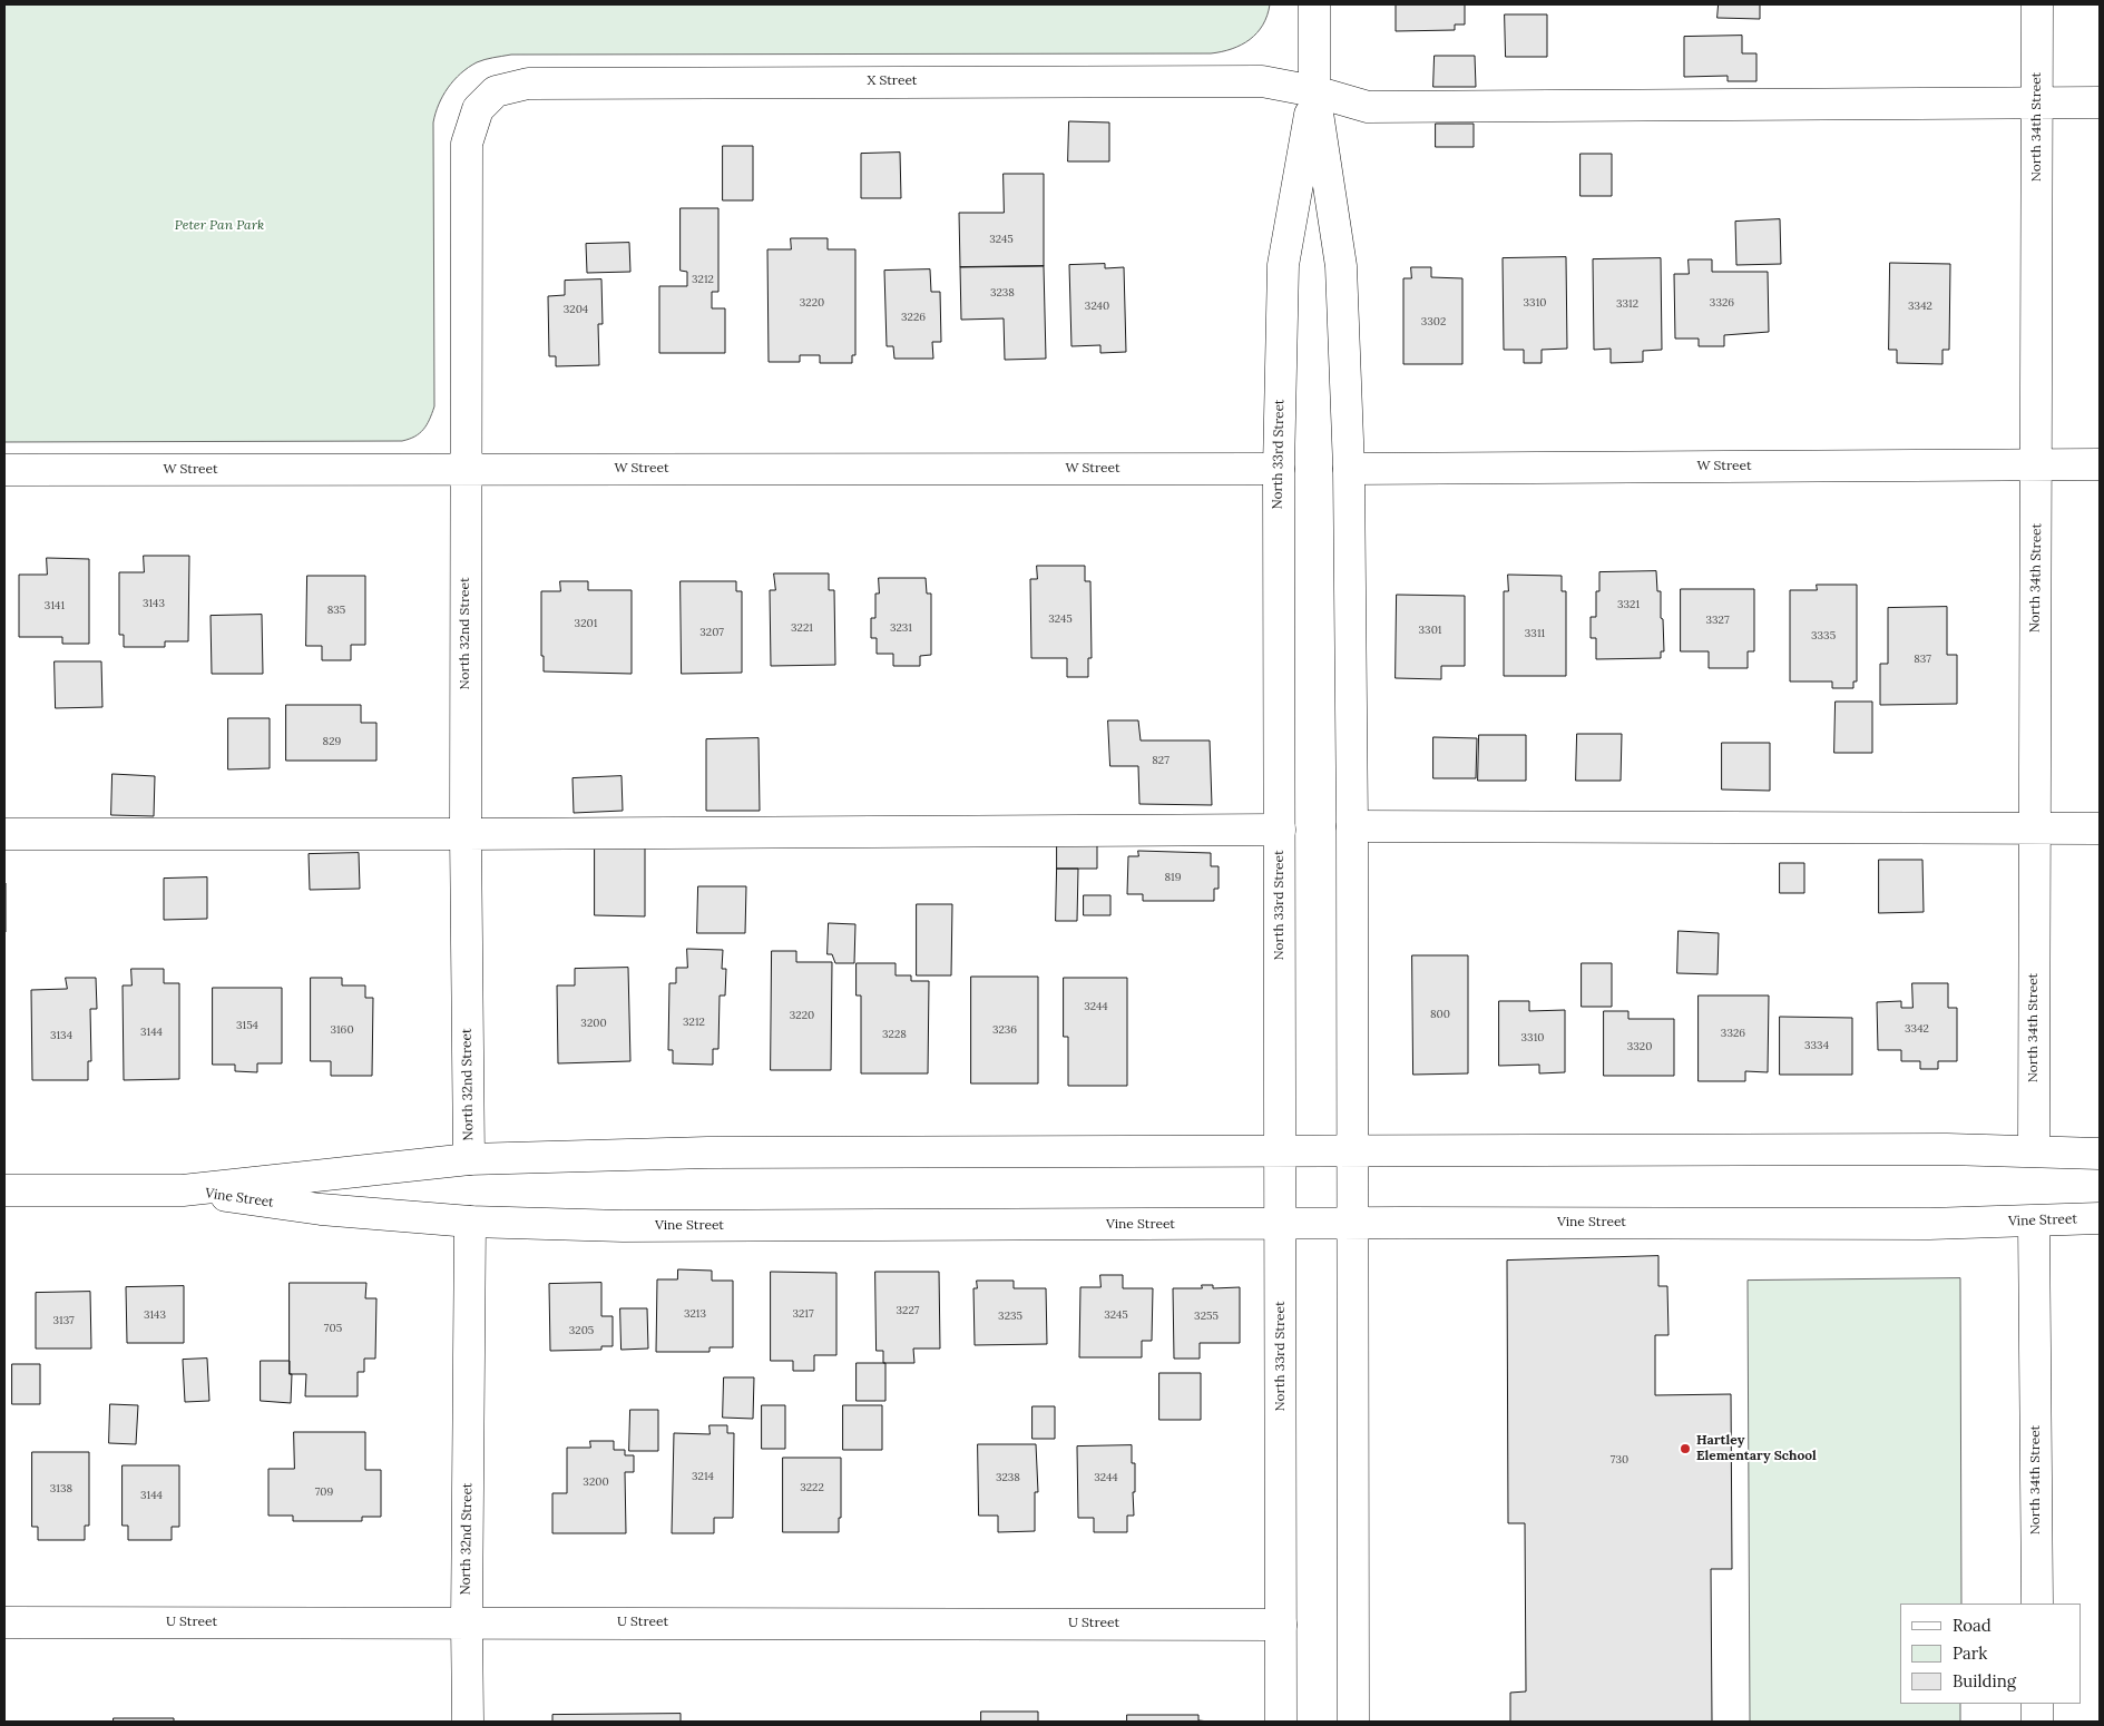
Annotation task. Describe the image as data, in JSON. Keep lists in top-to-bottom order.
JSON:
{
  "streets": {
    "main road": [
      "X Street",
      "North 34th Street",
      "North 33rd Street",
      "W Street",
      "North 32nd Street",
      "Vine Street",
      "U Street"
    ]
  },
  "crossings": [
    ["X Street", "North 34th Street"],
    ["X Street", "North 33rd Street"],
    ["X Street", "North 32nd Street"],
    ["North 34th Street", "W Street"],
    ["North 34th Street", "Vine Street"],
    ["North 33rd Street", "W Street"],
    ["North 33rd Street", "Vine Street"],
    ["North 33rd Street", "U Street"],
    ["W Street", "North 32nd Street"],
    ["North 32nd Street", "Vine Street"],
    ["North 32nd Street", "U Street"]
  ],
  "parks": ["Peter Pan Park"],
  "places": ["Hartley Elementary School"],
  "house_numbers": [
    "3245",
    "3212",
    "3238",
    "3220",
    "3310",
    "3326",
    "3312",
    "3240",
    "3342",
    "3204",
    "3226",
    "3302",
    "3143",
    "3321",
    "3141",
    "835",
    "3245",
    "3327",
    "3201",
    "3221",
    "3231",
    "3301",
    "3207",
    "3311",
    "3335",
    "837",
    "829",
    "827",
    "819",
    "3244",
    "800",
    "3220",
    "3212",
    "3200",
    "3154",
    "3342",
    "3160",
    "3236",
    "3144",
    "3326",
    "3228",
    "3134",
    "3310",
    "3334",
    "3320",
    "3227",
    "3213",
    "3217",
    "3143",
    "3245",
    "3235",
    "3255",
    "3137",
    "705",
    "3205",
    "730",
    "3214",
    "3238",
    "3244",
    "3200",
    "3222",
    "3138",
    "709",
    "3144"
  ],
  "legend": ["Road", "Park", "Building"]
}
